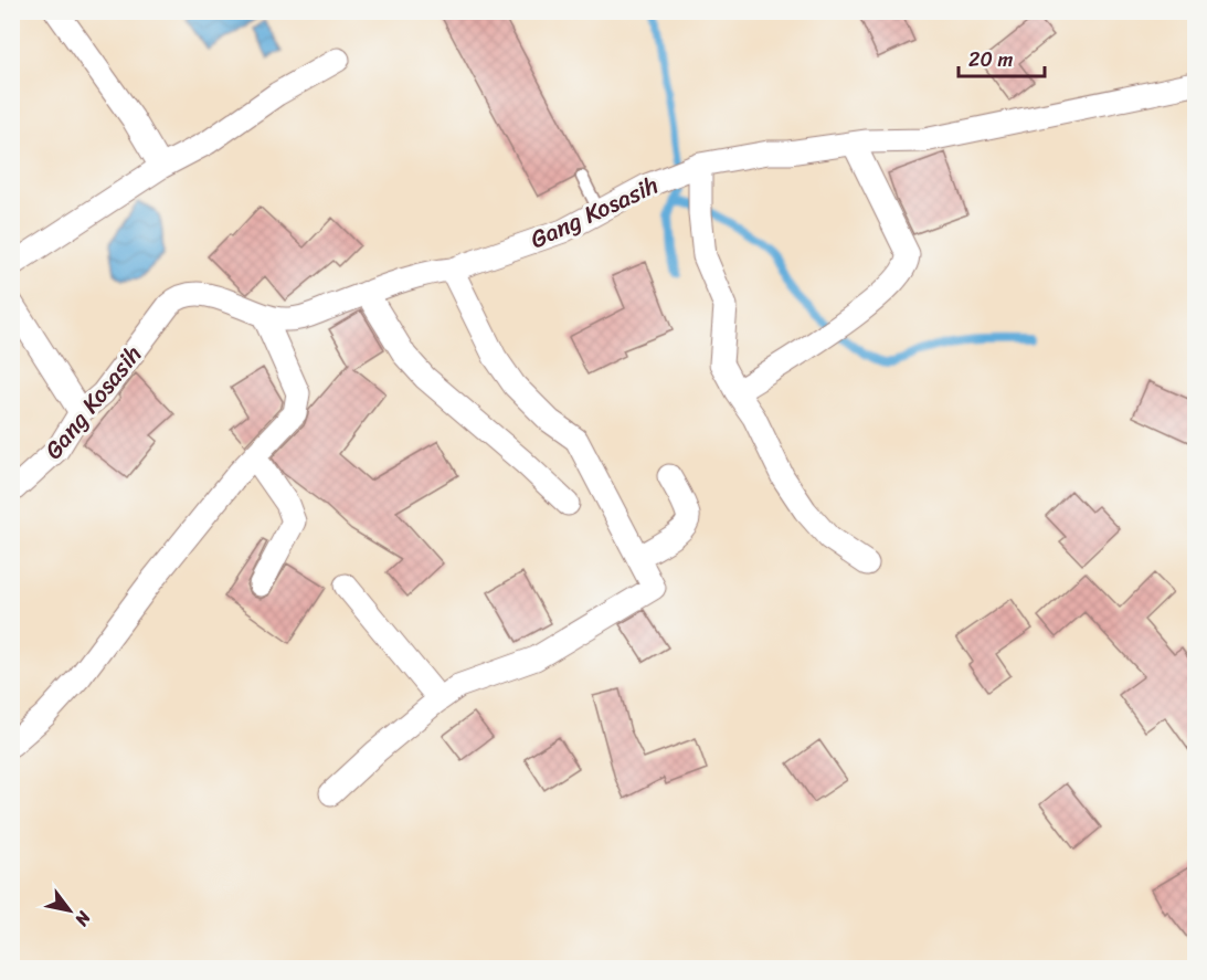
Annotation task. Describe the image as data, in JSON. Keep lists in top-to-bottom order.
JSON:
{
  "streets": {
    "street": ["Gang Kosasih"]
  },
  "scale_bar": "20 m",
  "north": "bottom right"
}
